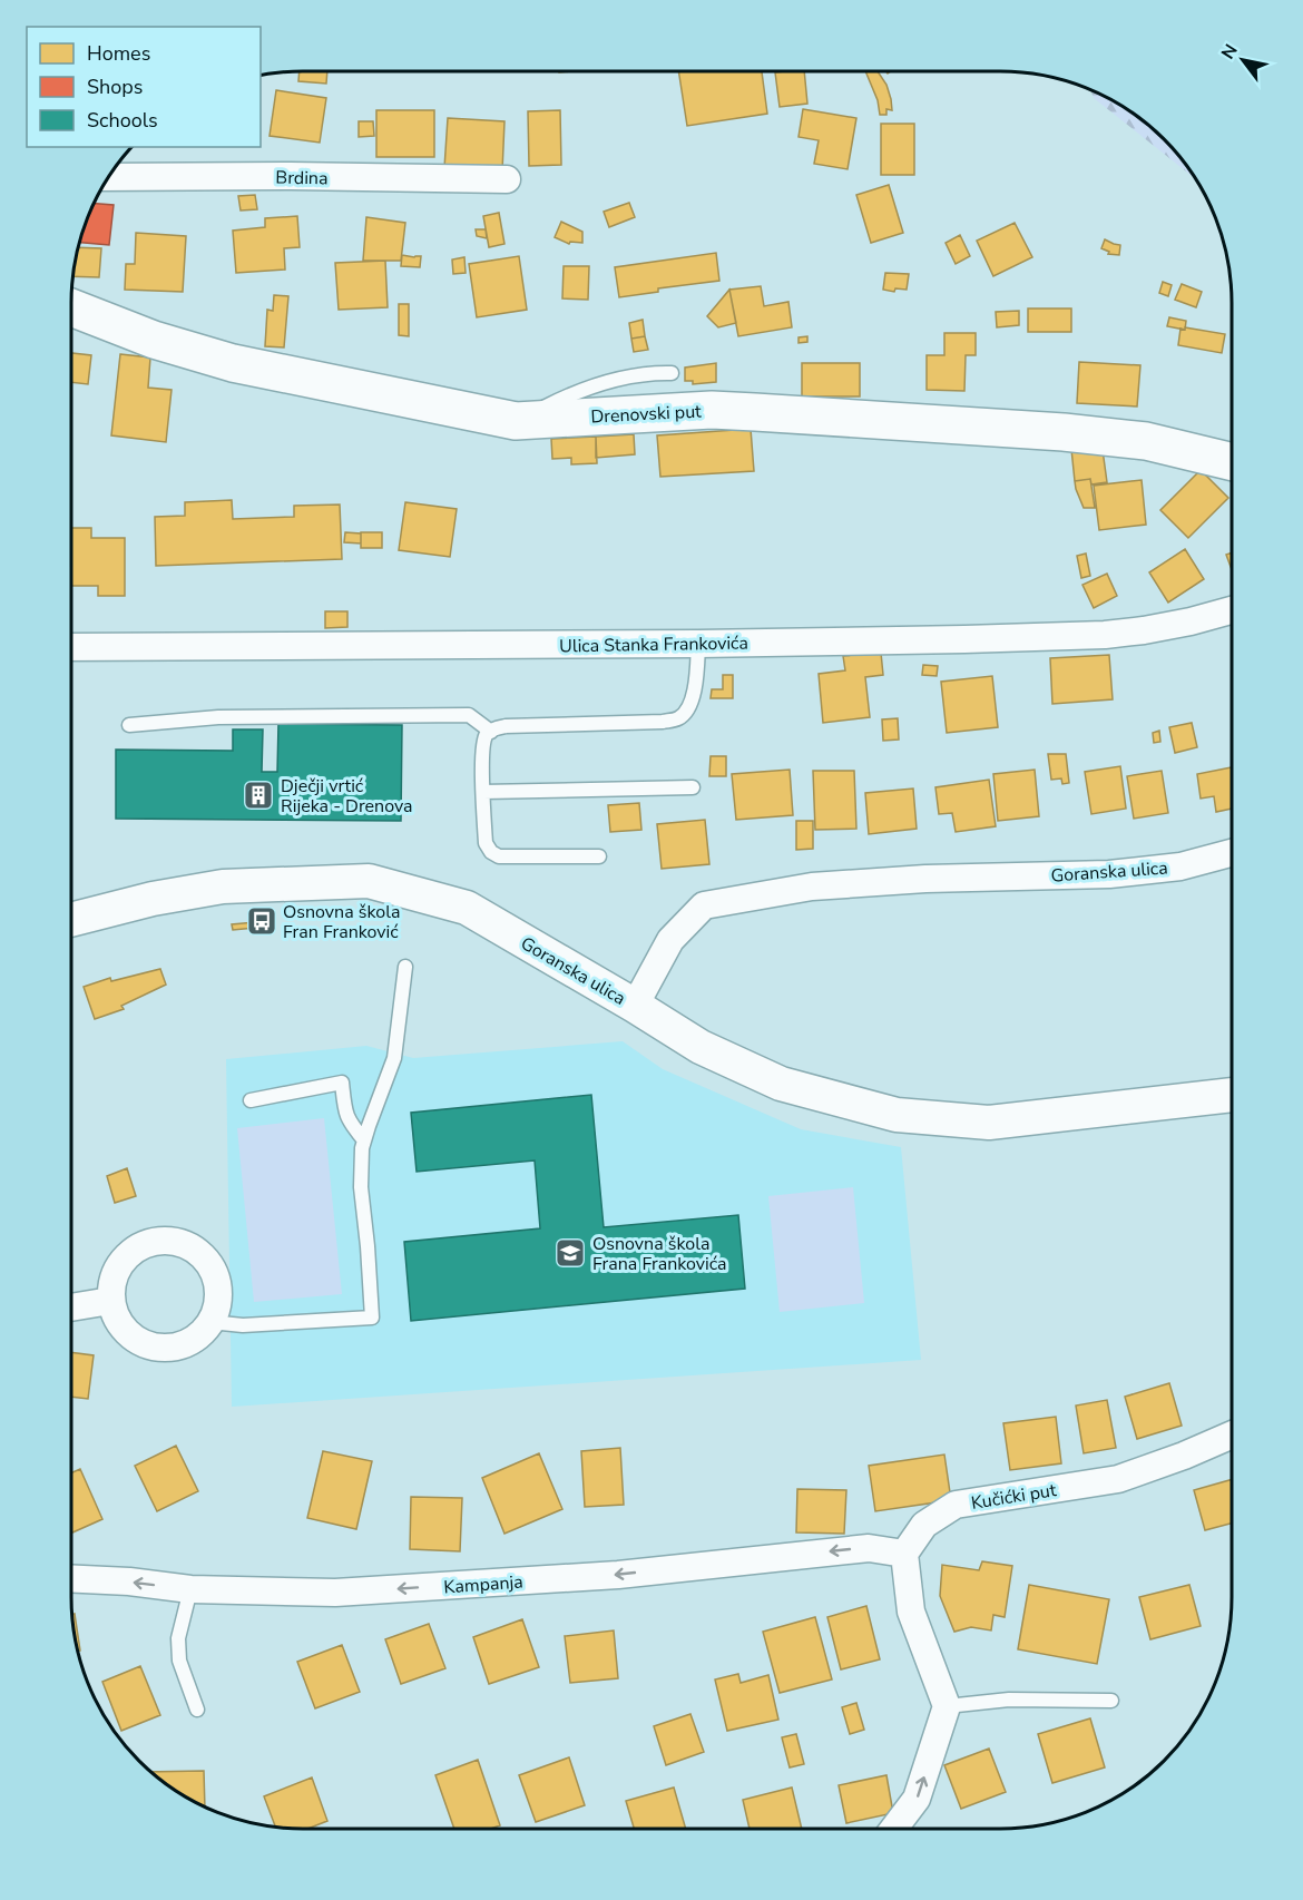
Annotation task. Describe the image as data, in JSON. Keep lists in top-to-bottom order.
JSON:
{
  "streets": {
    "main road": ["Drenovski put"],
    "street": [
      "Brdina",
      "Ulica Stanka Frankovića",
      "Goranska ulica",
      "Kučićki put",
      "Kampanja"
    ]
  },
  "crossings": [
    ["Kučićki put", "Kampanja"]
  ],
  "one_way": ["Kampanja"],
  "places": {
    "building": ["Dječji vrtić Rijeka - Drenova"],
    "bus stop": ["Osnovna škola Fran Franković"],
    "school or university": ["Osnovna škola Frana Frankovića"]
  },
  "legend": ["Homes", "Shops", "Schools"],
  "north": "top left"
}
